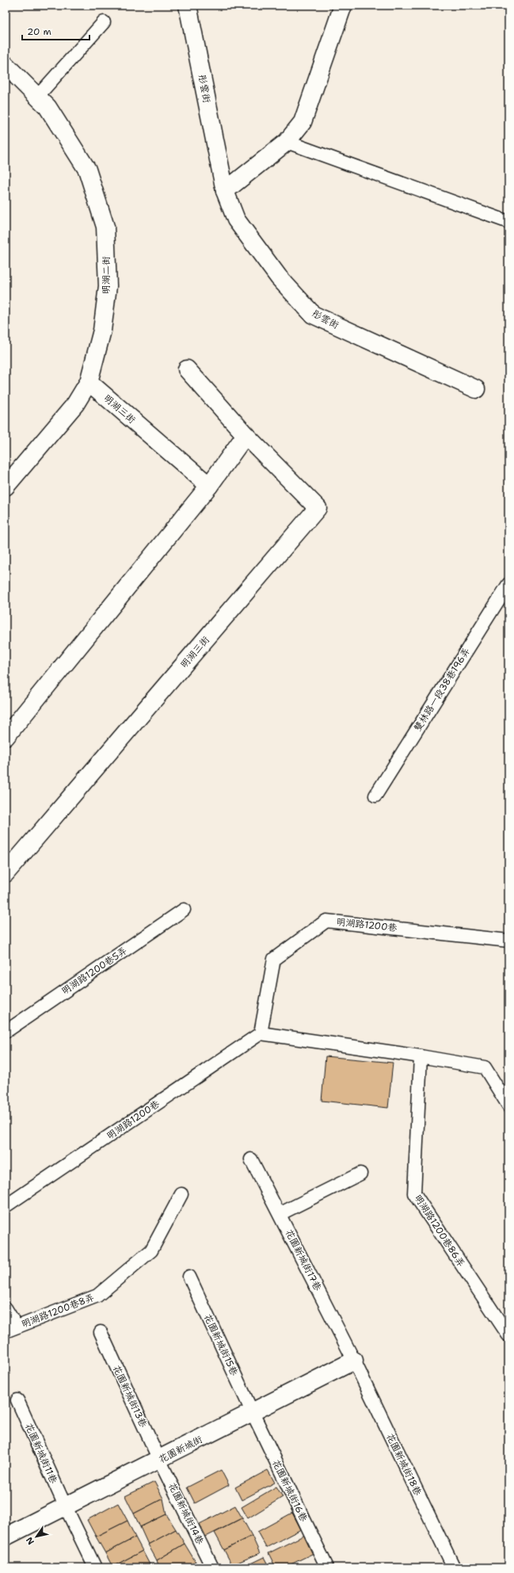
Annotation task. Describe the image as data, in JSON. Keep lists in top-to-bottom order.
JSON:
{
  "streets": {
    "street": [
      "彤雲街",
      "明湖二街",
      "明湖三街",
      "花園新城街"
    ],
    "lane": [
      "雙林路一段38巷196弄",
      "明湖路1200巷",
      "明湖路1200巷5弄",
      "明湖路1200巷86弄",
      "花園新城街17巷",
      "明湖路1200巷8弄",
      "花園新城街15巷",
      "花園新城街13巷",
      "花園新城街11巷",
      "花園新城街18巷",
      "花園新城街16巷",
      "花園新城街14巷"
    ]
  },
  "crossings": [
    ["明湖二街", "明湖三街"],
    ["花園新城街17巷", "花園新城街"],
    ["花園新城街17巷", "花園新城街18巷"],
    ["花園新城街15巷", "花園新城街"],
    ["花園新城街15巷", "花園新城街16巷"],
    ["花園新城街13巷", "花園新城街"],
    ["花園新城街13巷", "花園新城街14巷"],
    ["花園新城街", "花園新城街11巷"],
    ["花園新城街", "花園新城街18巷"],
    ["花園新城街", "花園新城街16巷"],
    ["花園新城街", "花園新城街14巷"]
  ],
  "scale_bar": "20 m",
  "north": "bottom left"
}
